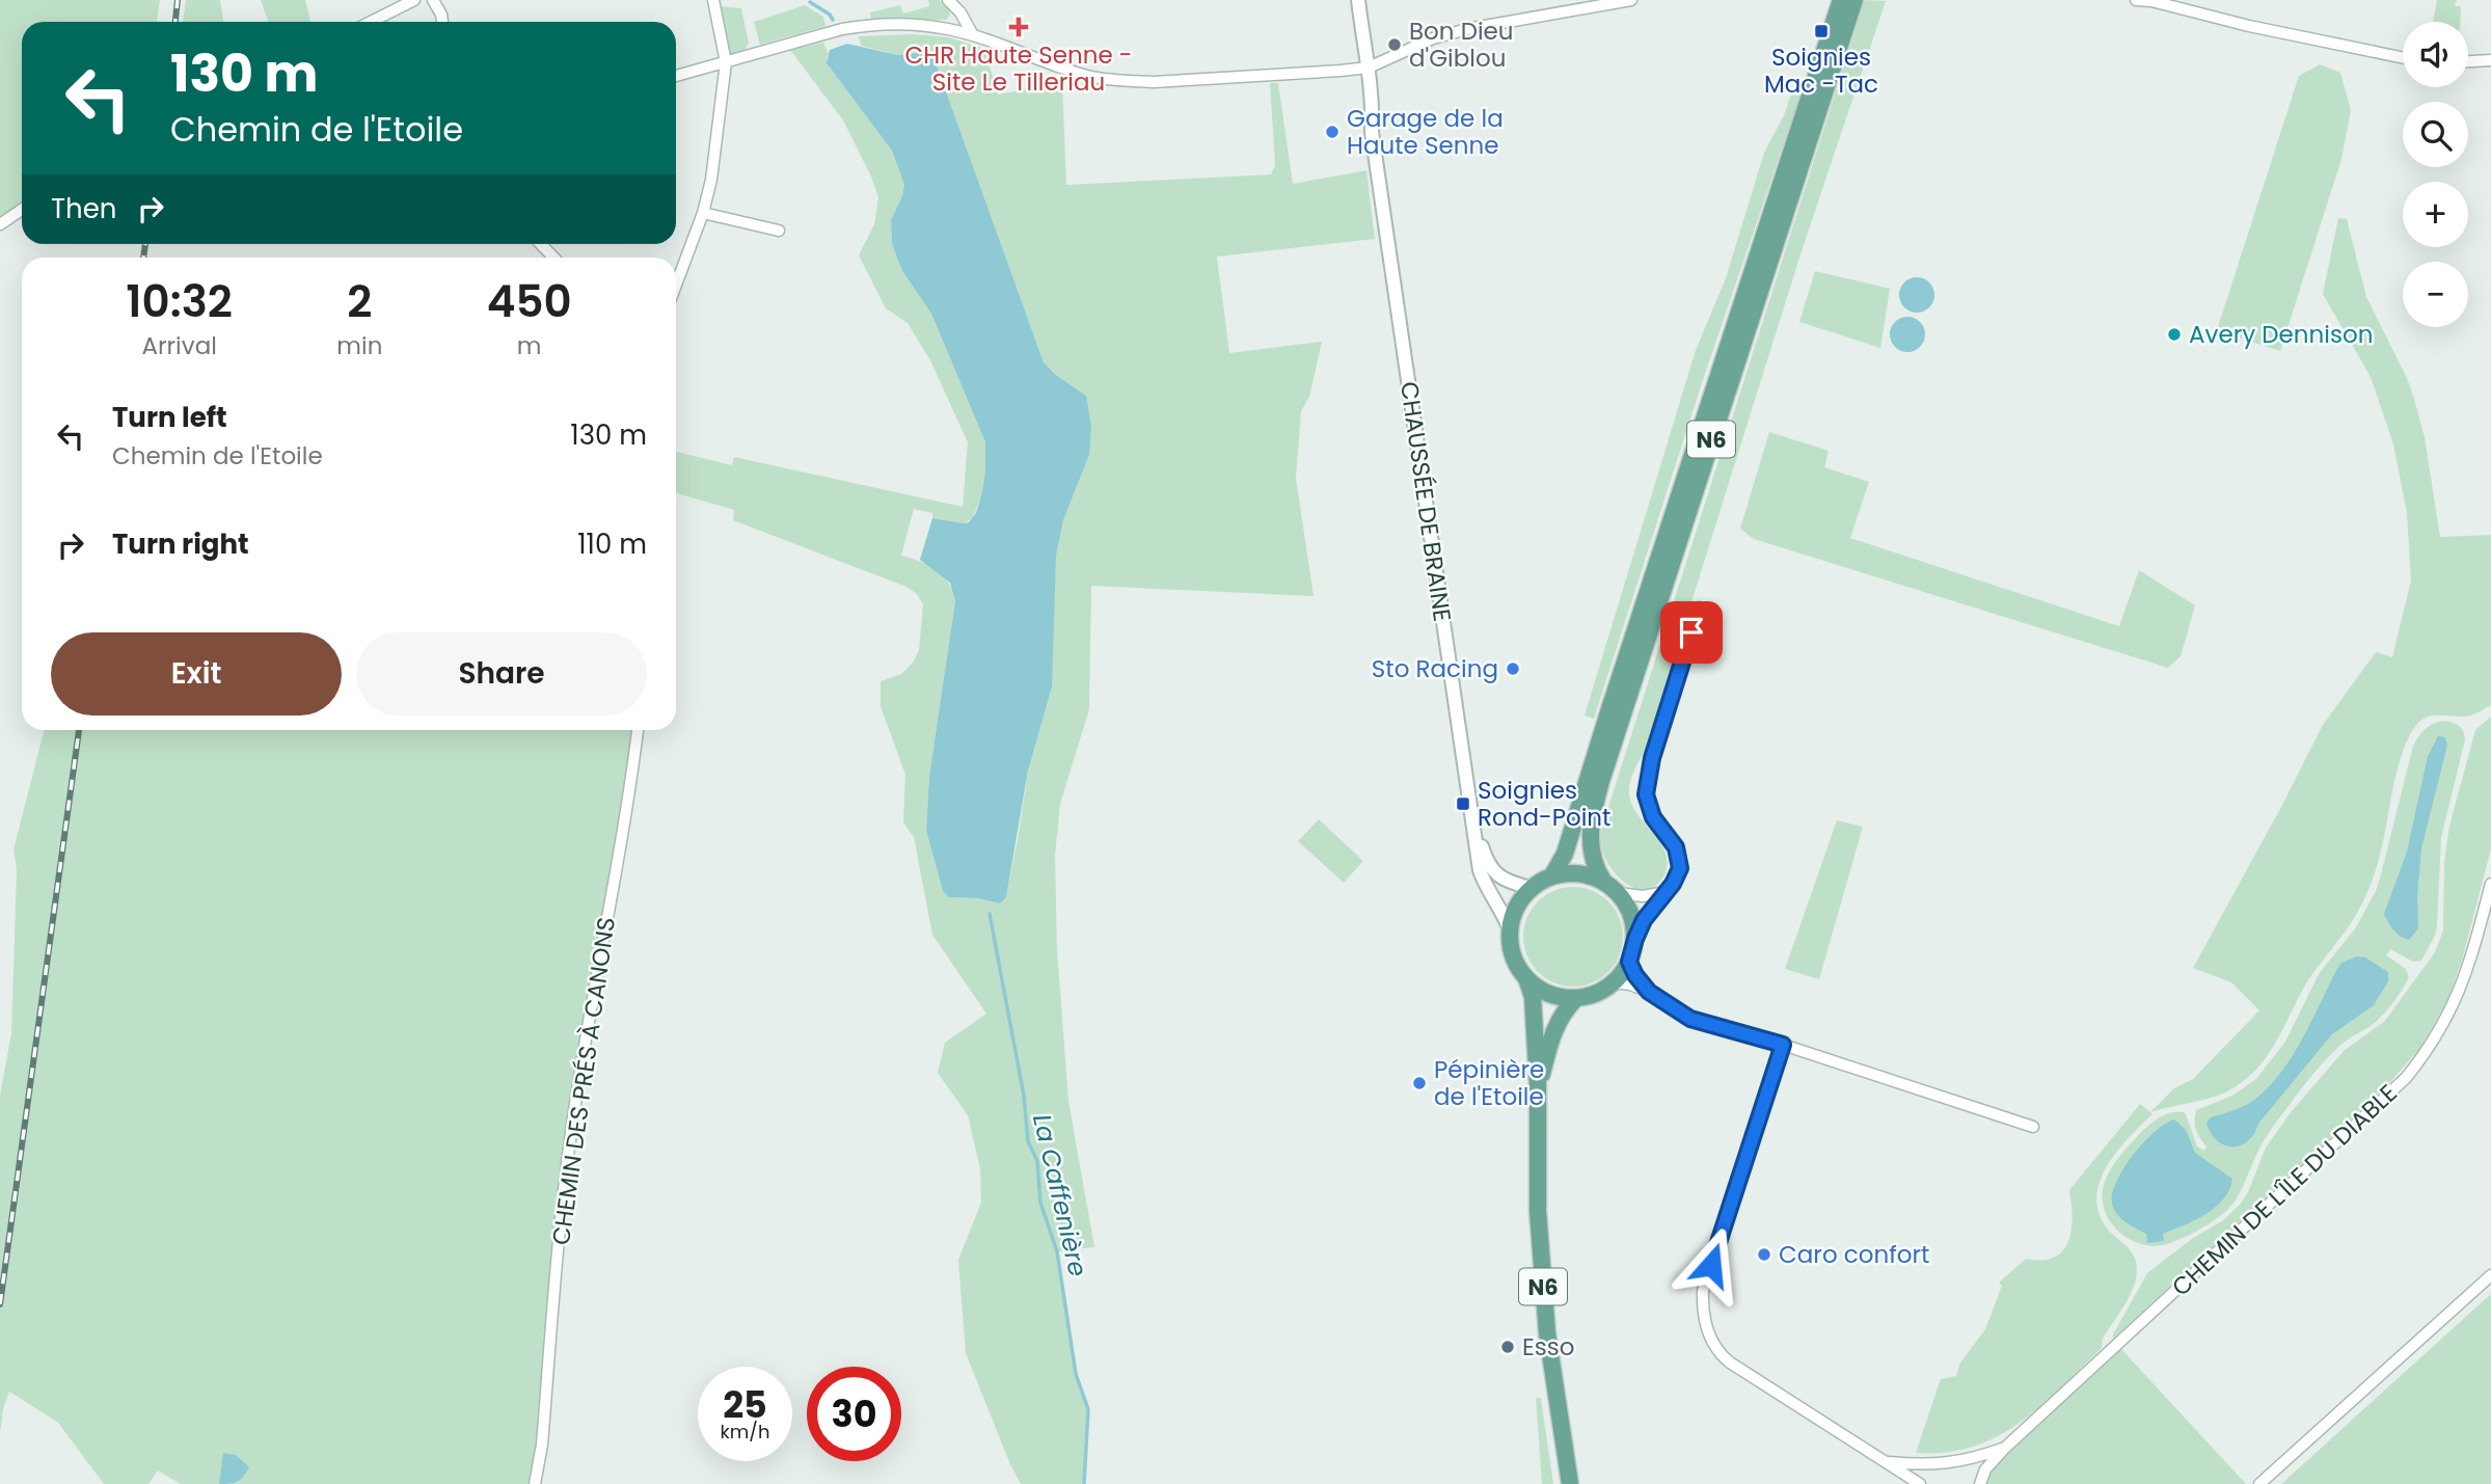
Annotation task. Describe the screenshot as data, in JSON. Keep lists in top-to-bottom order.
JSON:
{
  "streets": {
    "main road": ["N6"],
    "street": ["CHAUSSÉE DE BRAINE", "CHEMIN DES PRÉS À CANONS", "CHEMIN DE L'ÎLE DU DIABLE"]
  },
  "crossings": [
    ["N6", "CHAUSSÉE DE BRAINE"]
  ],
  "water": ["La Caffenière"],
  "places": {
    "health": ["CHR Haute Senne - Site Le Tilleriau"],
    "transit": ["Soignies Mac -Tac", "Soignies Rond-Point"],
    "other": [
      "Bon Dieu d'Giblou",
      "Garage de la Haute Senne",
      "Avery Dennison",
      "Sto Racing",
      "Pépinière de l'Etoile",
      "Caro confort",
      "Esso"
    ]
  },
  "page": {
    "map_buttons": ["+", "−"],
    "turn": ["130 m", "Chemin de l'Etoile"],
    "then": "Then",
    "eta": [
      "10:32",
      "Arrival",
      "2",
      "min",
      "450",
      "m"
    ],
    "list": [
      {
        "name": "Turn left",
        "note": "Chemin de l'Etoile",
        "value": "130 m"
      },
      {
        "name": "Turn right",
        "value": "110 m"
      }
    ],
    "buttons": ["Exit", "Share"],
    "speed": "25 km/h",
    "limit": "30"
  }
}
